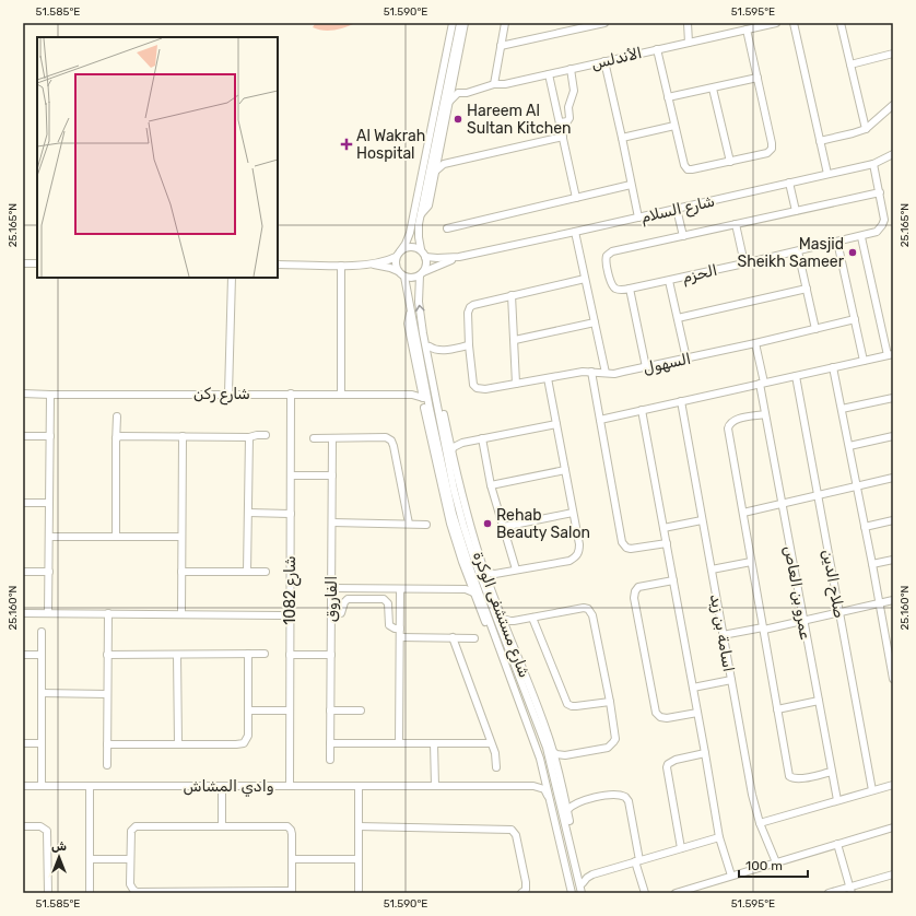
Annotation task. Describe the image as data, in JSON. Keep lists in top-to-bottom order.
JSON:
{
  "streets": {
    "street": [
      "الأندلس",
      "شارع السلام",
      "الحزم",
      "السهول",
      "شارع ركن",
      "صلاح الدين",
      "شارع 1082",
      "عمرو بن العاص",
      "الفاروق",
      "شارع مستشفى الوكرة",
      "اسامة بن زيد",
      "وادي المشاش"
    ]
  },
  "crossings": [
    ["شارع السلام", "الحزم"],
    ["شارع السلام", "شارع مستشفى الوكرة"],
    ["السهول", "عمرو بن العاص"],
    ["شارع ركن", "شارع 1082"],
    ["شارع ركن", "شارع مستشفى الوكرة"],
    ["شارع 1082", "وادي المشاش"],
    ["شارع مستشفى الوكرة", "وادي المشاش"]
  ],
  "places": {
    "other": ["Hareem Al Sultan Kitchen", "Masjid Sheikh Sameer", "Rehab Beauty Salon"],
    "health": ["Al Wakrah Hospital"]
  },
  "scale_bar": "100 m",
  "north": "top",
  "coordinates": [
    "51.585°E",
    "51.590°E",
    "51.595°E",
    "25.165°N",
    "25.160°N"
  ]
}
